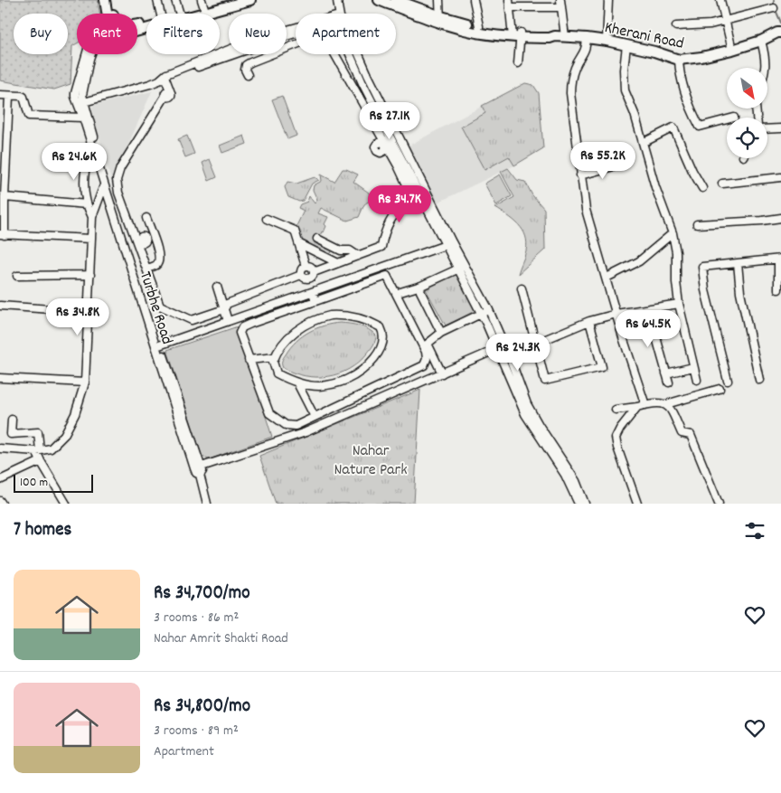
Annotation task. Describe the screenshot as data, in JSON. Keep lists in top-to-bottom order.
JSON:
{
  "streets": {
    "main road": ["Kherani Road"]
  },
  "parks": ["Nahar Nature Park"],
  "scale_bar": "100 m",
  "north": "bottom right",
  "page": {
    "chip": [
      "Buy",
      "Rent",
      "Filters",
      "New",
      "Apartment"
    ],
    "price": [
      "Rs 27.1K",
      "Rs 55.2K",
      "Rs 24.6K",
      "Rs 34.7K",
      "Rs 34.8K",
      "Rs 64.5K",
      "Rs 24.3K"
    ],
    "scale": "100 m",
    "heading": "7 homes",
    "list": [
      {
        "name": "Rs 34,700/mo",
        "note": "3 rooms · 86 m² · Nahar Amrit Shakti Road"
      },
      {
        "name": "Rs 34,800/mo",
        "note": "3 rooms · 89 m² · Apartment"
      }
    ]
  }
}
